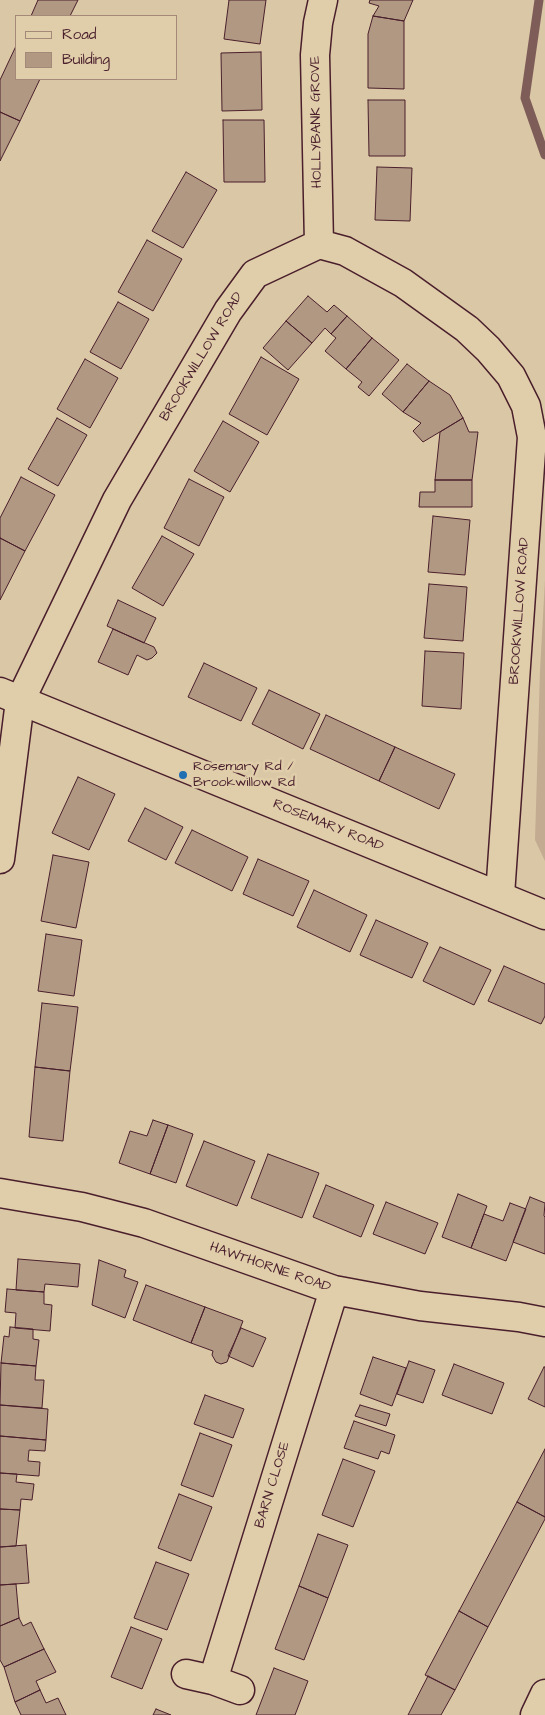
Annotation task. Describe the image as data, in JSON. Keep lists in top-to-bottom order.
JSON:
{
  "streets": {
    "street": [
      "HOLLYBANK GROVE",
      "BROOKWILLOW ROAD",
      "ROSEMARY ROAD",
      "HAWTHORNE ROAD",
      "BARN CLOSE"
    ]
  },
  "crossings": [
    ["HOLLYBANK GROVE", "BROOKWILLOW ROAD"],
    ["BROOKWILLOW ROAD", "ROSEMARY ROAD"],
    ["HAWTHORNE ROAD", "BARN CLOSE"]
  ],
  "places": ["Rosemary Rd / Brookwillow Rd"],
  "legend": ["Road", "Building"]
}
